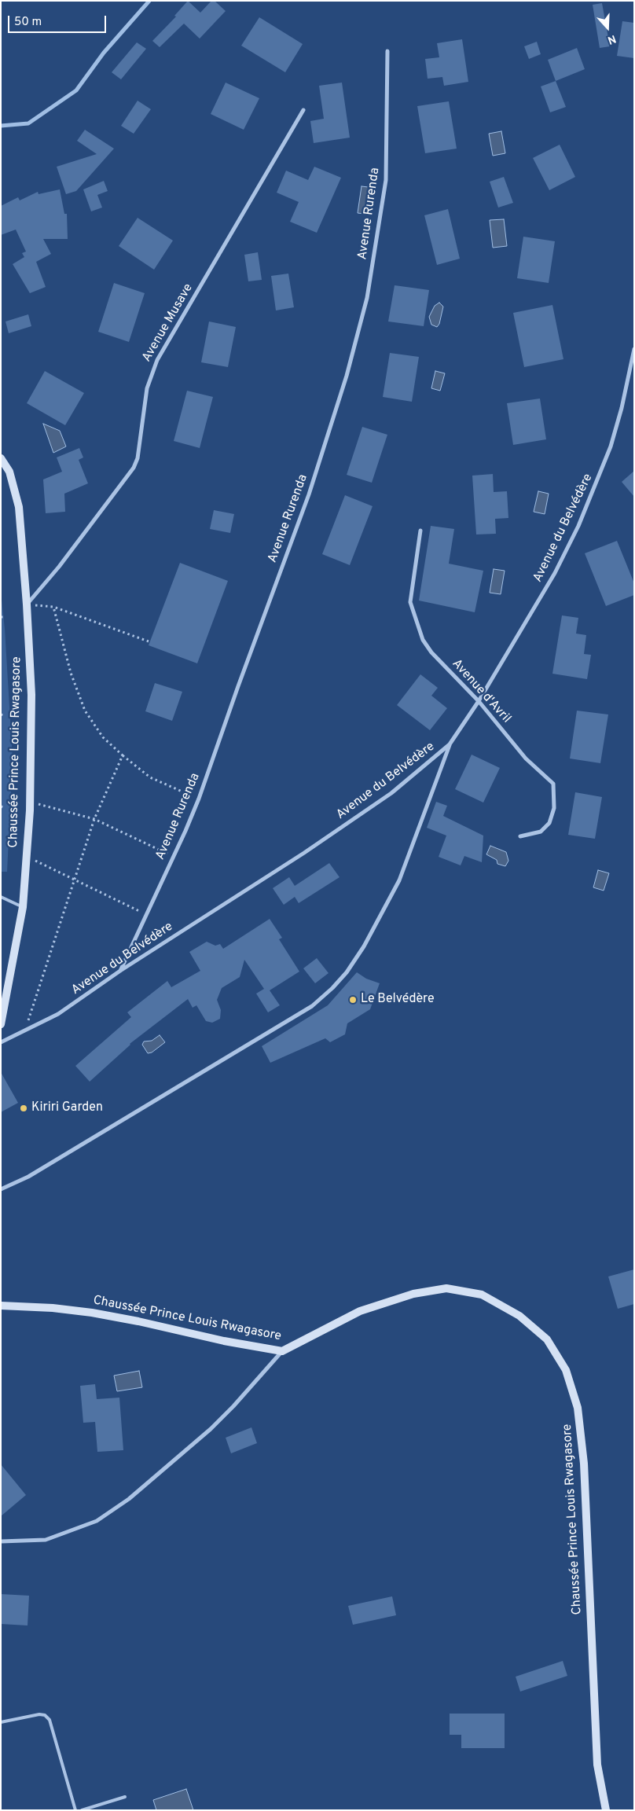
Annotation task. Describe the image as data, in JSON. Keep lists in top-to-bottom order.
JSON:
{
  "streets": {
    "street": [
      "Avenue Rurenda",
      "Avenue Musave",
      "Avenue du Belvédère",
      "Avenue d'Avril",
      "Chaussée Prince Louis Rwagasore"
    ]
  },
  "crossings": [
    ["Avenue Rurenda", "Avenue du Belvédère"],
    ["Avenue Musave", "Chaussée Prince Louis Rwagasore"],
    ["Avenue du Belvédère", "Avenue d'Avril"]
  ],
  "places": ["Le Belvédère", "Kiriri Garden"],
  "scale_bar": "50 m",
  "north": "bottom"
}
